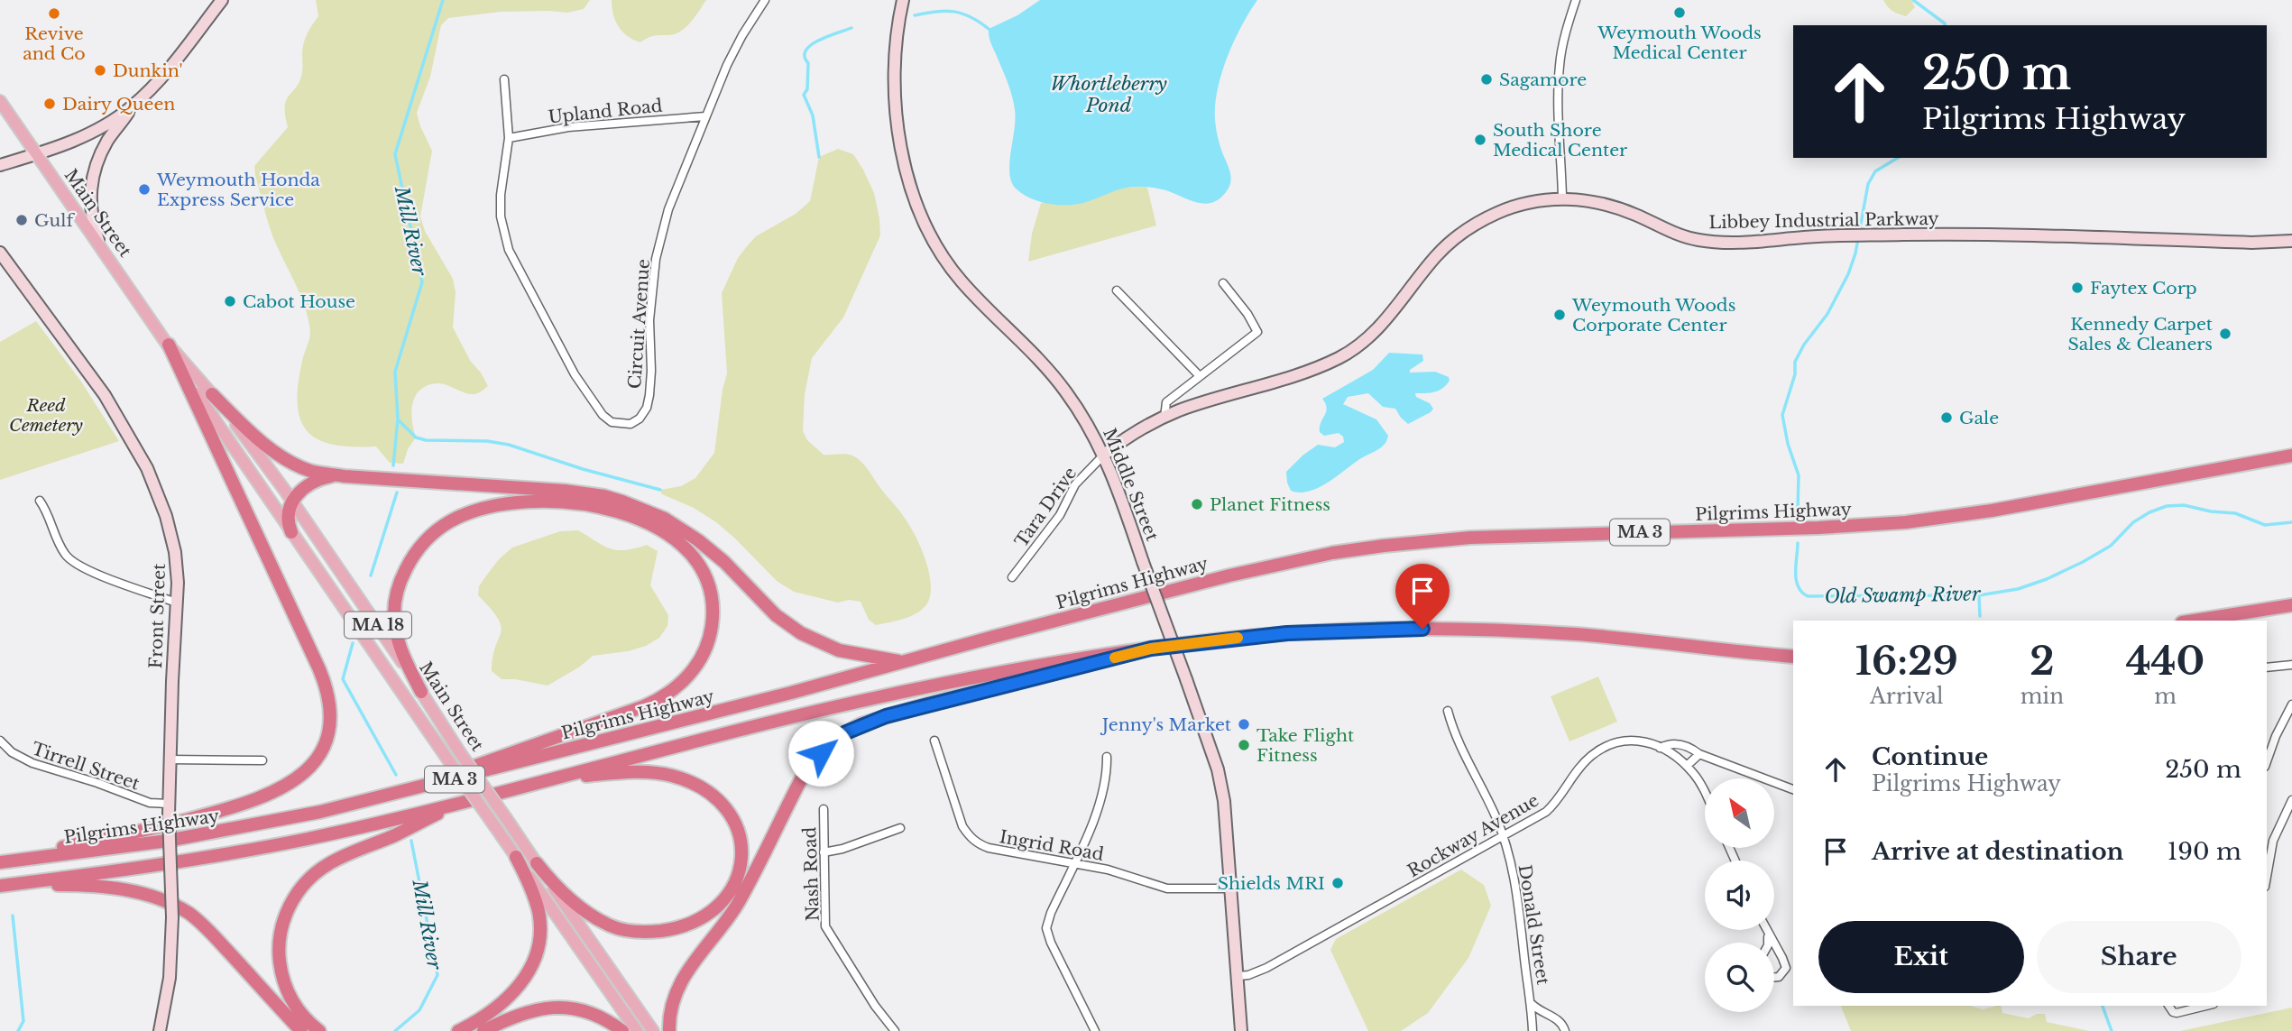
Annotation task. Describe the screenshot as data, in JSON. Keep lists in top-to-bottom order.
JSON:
{
  "streets": {
    "highway": ["Pilgrims Highway", "MA 3"],
    "main road": ["Main Street", "MA 18"],
    "street": [
      "Upland Road",
      "Libbey Industrial Parkway",
      "Circuit Avenue",
      "Middle Street",
      "Tara Drive",
      "Front Street",
      "Tirrell Street",
      "Rockway Avenue",
      "Ingrid Road",
      "Nash Road",
      "Donald Street"
    ]
  },
  "crossings": [
    ["Upland Road", "Circuit Avenue"],
    ["Libbey Industrial Parkway", "Middle Street"],
    ["Libbey Industrial Parkway", "Tara Drive"],
    ["Middle Street", "Tara Drive"],
    ["Middle Street", "Rockway Avenue"],
    ["Middle Street", "Ingrid Road"],
    ["Front Street", "Tirrell Street"],
    ["Rockway Avenue", "Donald Street"]
  ],
  "water": ["Whortleberry Pond", "Mill River", "Old Swamp River"],
  "parks": ["Reed Cemetery"],
  "places": [
    "Weymouth Woods Medical Center",
    "Revive and Co",
    "Dunkin'",
    "Sagamore",
    "Dairy Queen",
    "South Shore Medical Center",
    "Weymouth Honda Express Service",
    "Gulf",
    "Faytex Corp",
    "Cabot House",
    "Weymouth Woods Corporate Center",
    "Kennedy Carpet Sales & Cleaners",
    "Gale",
    "Planet Fitness",
    "Jenny's Market",
    "Take Flight Fitness",
    "Shields MRI"
  ],
  "north": "top left",
  "page": {
    "turn": ["250 m", "Pilgrims Highway"],
    "eta": [
      "16:29",
      "Arrival",
      "2",
      "min",
      "440",
      "m"
    ],
    "list": [
      {
        "name": "Continue",
        "note": "Pilgrims Highway",
        "value": "250 m"
      },
      {
        "name": "Arrive at destination",
        "value": "190 m"
      }
    ],
    "buttons": ["Exit", "Share"]
  }
}
